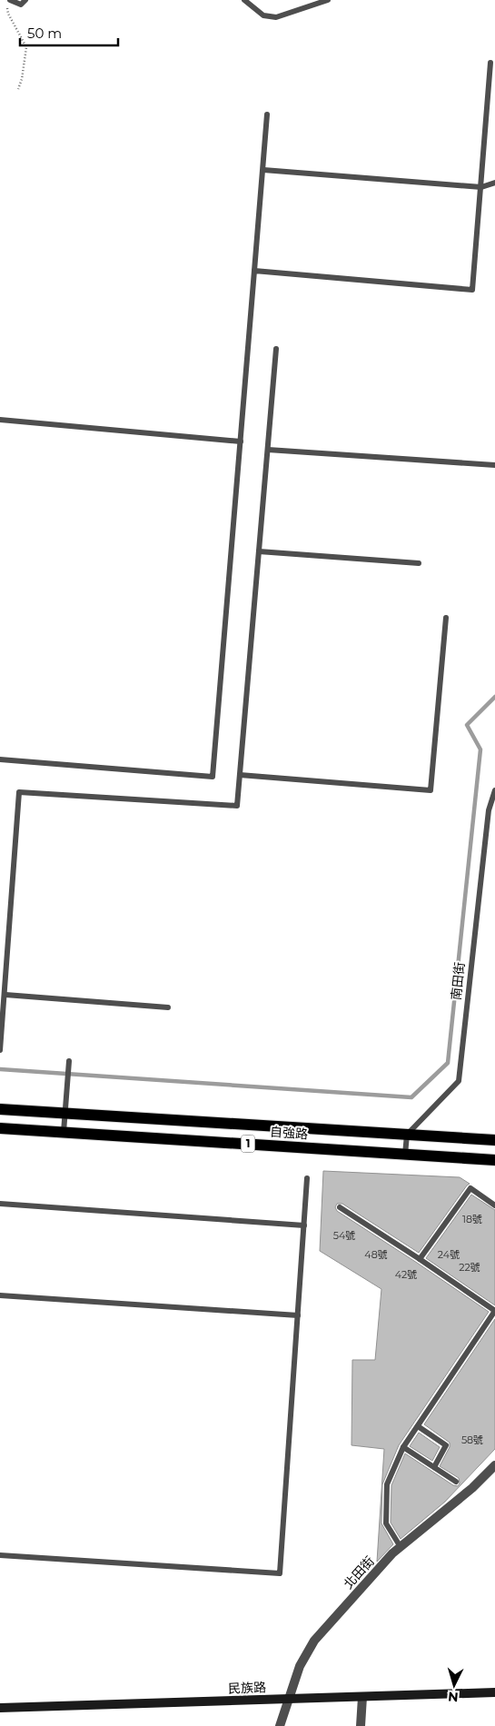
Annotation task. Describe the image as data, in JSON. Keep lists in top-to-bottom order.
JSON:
{
  "streets": {
    "main road": ["自強路", "1", "民族路"],
    "street": ["北田街"],
    "lane": ["南田街"]
  },
  "crossings": [
    ["南田街", "自強路"],
    ["北田街", "民族路"]
  ],
  "house_numbers": [
    "18號",
    "54號",
    "48號",
    "24號",
    "22號",
    "42號",
    "58號"
  ],
  "scale_bar": "50 m",
  "north": "bottom"
}
